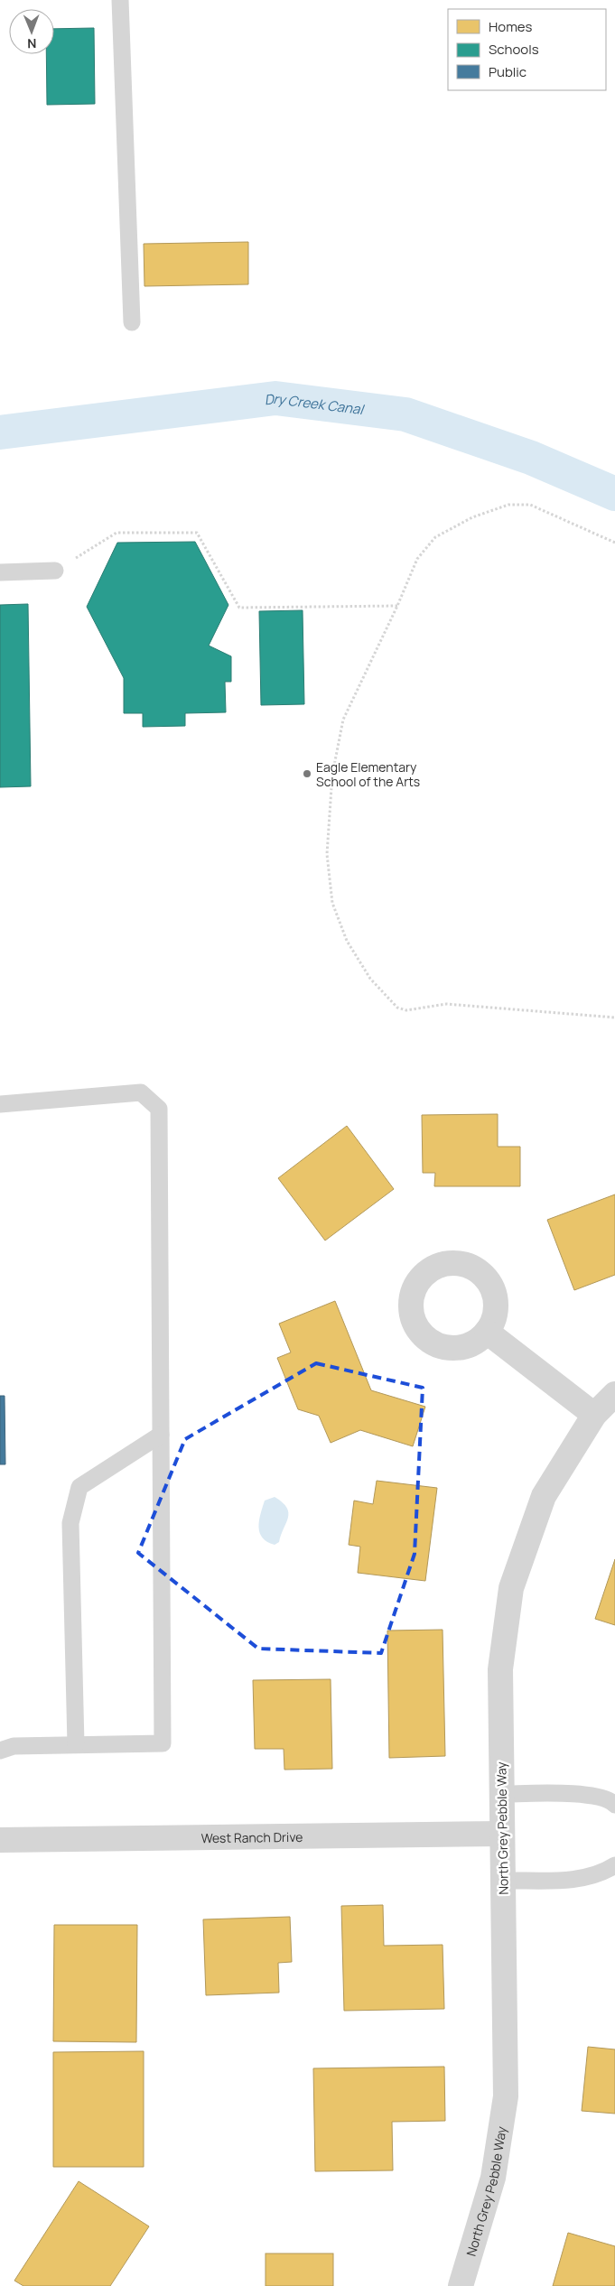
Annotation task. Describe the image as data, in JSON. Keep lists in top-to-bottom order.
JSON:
{
  "streets": {
    "street": ["North Grey Pebble Way", "West Ranch Drive"]
  },
  "crossings": [
    ["North Grey Pebble Way", "West Ranch Drive"]
  ],
  "water": ["Dry Creek Canal"],
  "places": ["Eagle Elementary School of the Arts"],
  "legend": ["Homes", "Schools", "Public"],
  "north": "bottom"
}
